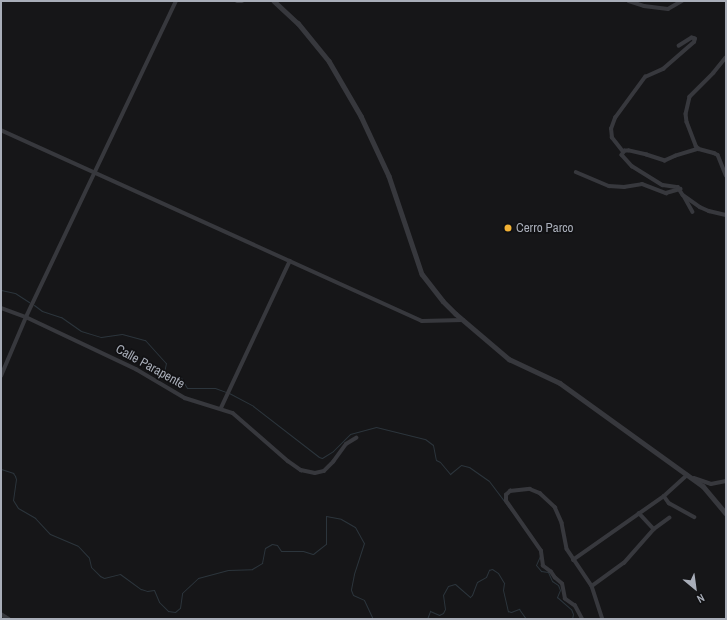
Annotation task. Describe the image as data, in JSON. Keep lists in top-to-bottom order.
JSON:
{
  "streets": {
    "street": ["Calle Parapente"]
  },
  "places": ["Cerro Parco"],
  "north": "bottom right"
}
